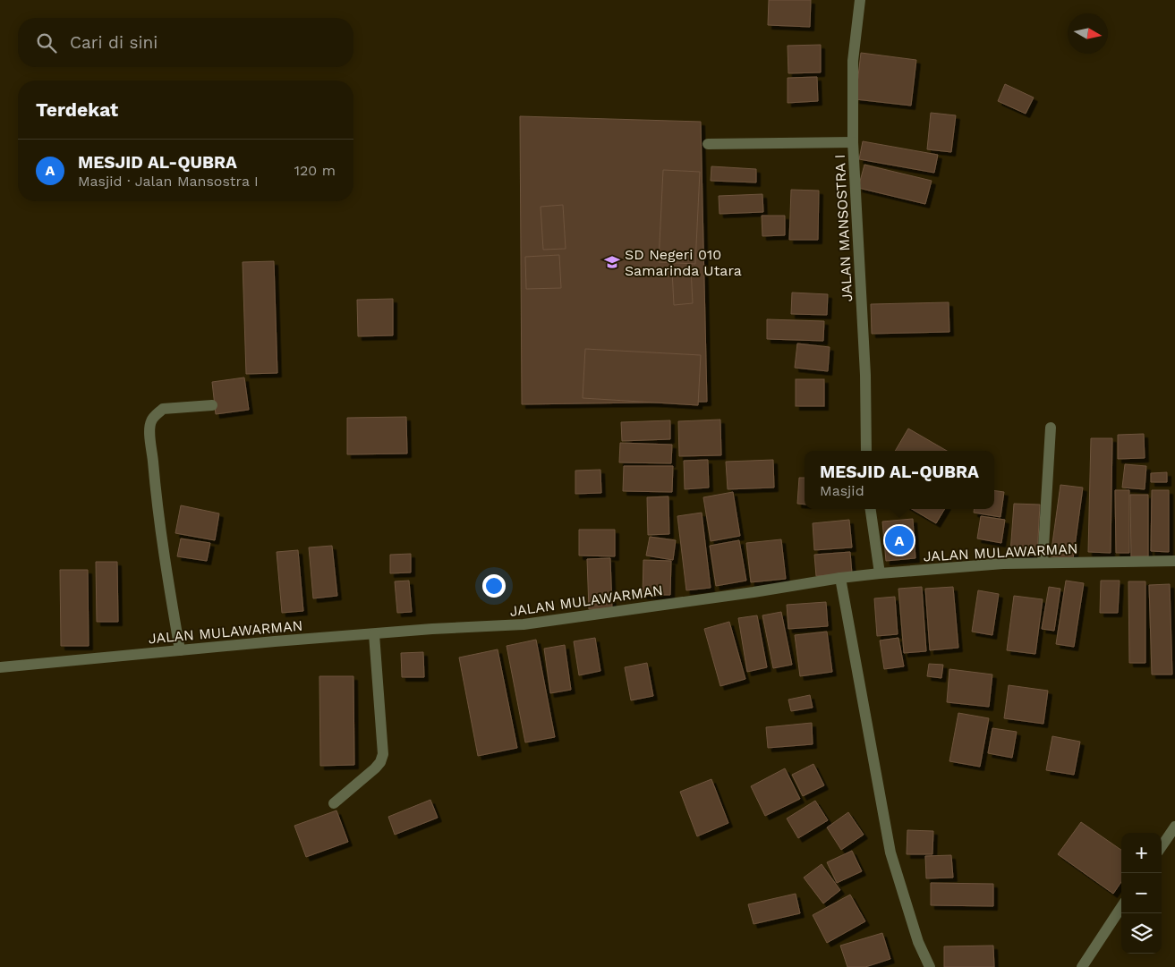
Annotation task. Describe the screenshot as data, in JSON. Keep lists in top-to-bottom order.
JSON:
{
  "streets": {
    "street": ["JALAN MANSOSTRA I", "JALAN MULAWARMAN"]
  },
  "places": {
    "school or university": ["SD Negeri 010 Samarinda Utara"]
  },
  "north": "right",
  "page": {
    "search": "Cari di sini",
    "heading": "Terdekat",
    "list": [
      {
        "mark": "A",
        "name": "MESJID AL-QUBRA",
        "note": "Masjid · Jalan Mansostra I",
        "value": "120 m"
      }
    ],
    "popup": ["MESJID AL-QUBRA", "Masjid"],
    "pins": "A",
    "map_buttons": ["+", "−"]
  }
}
